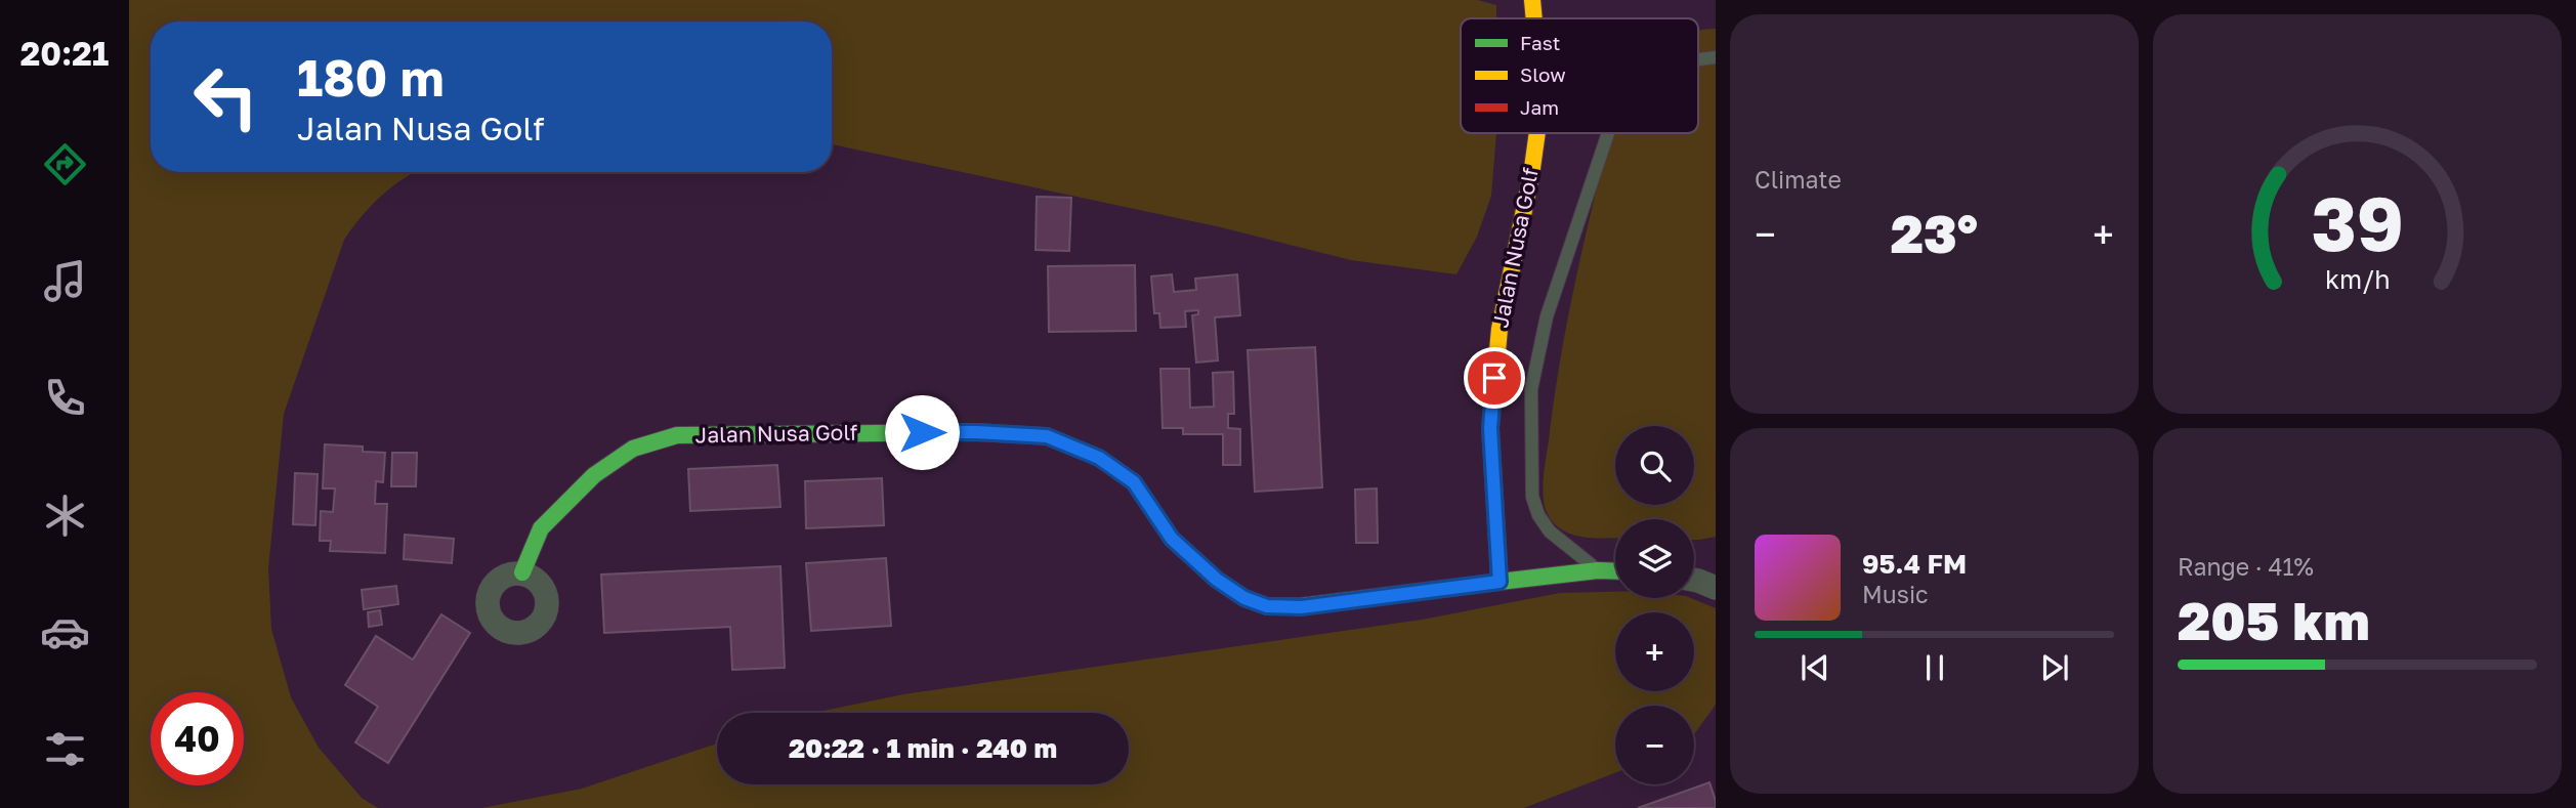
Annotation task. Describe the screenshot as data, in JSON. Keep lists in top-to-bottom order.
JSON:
{
  "streets": {
    "street": ["Jalan Nusa Golf"]
  },
  "legend": ["Fast", "Slow", "Jam"],
  "page": {
    "tabs": "20:21",
    "tile": [
      "Climate",
      ["Range · 41%", "205 km"]
    ],
    "turn": ["180 m", "Jalan Nusa Golf"],
    "heat": ["−", "23°", "+"],
    "map_buttons": ["+", "−"],
    "song": ["95.4 FM", "Music"],
    "limit": "40",
    "trip": "20:22 · 1 min · 240 m",
    "gauge": ["39", "km/h"]
  }
}
